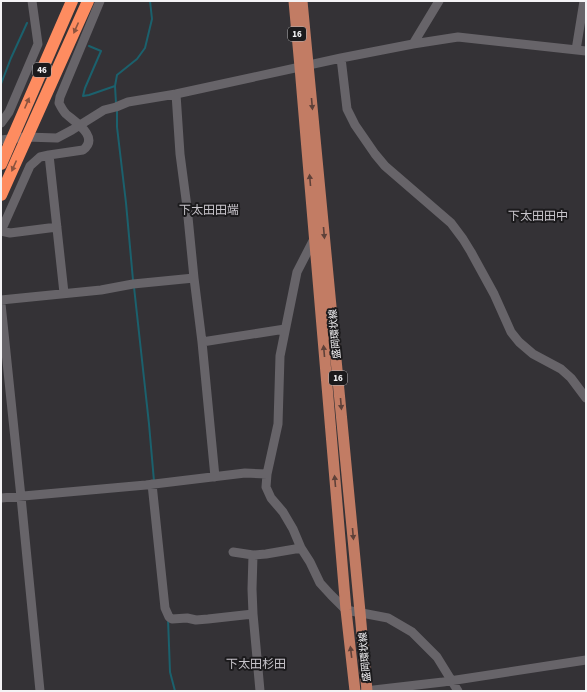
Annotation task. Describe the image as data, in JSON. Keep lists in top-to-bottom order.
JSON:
{
  "streets": {
    "highway": ["46"],
    "main road": ["16", "盛岡環状線"]
  },
  "districts": ["下太田田端", "下太田田中", "下太田杉田"]
}
